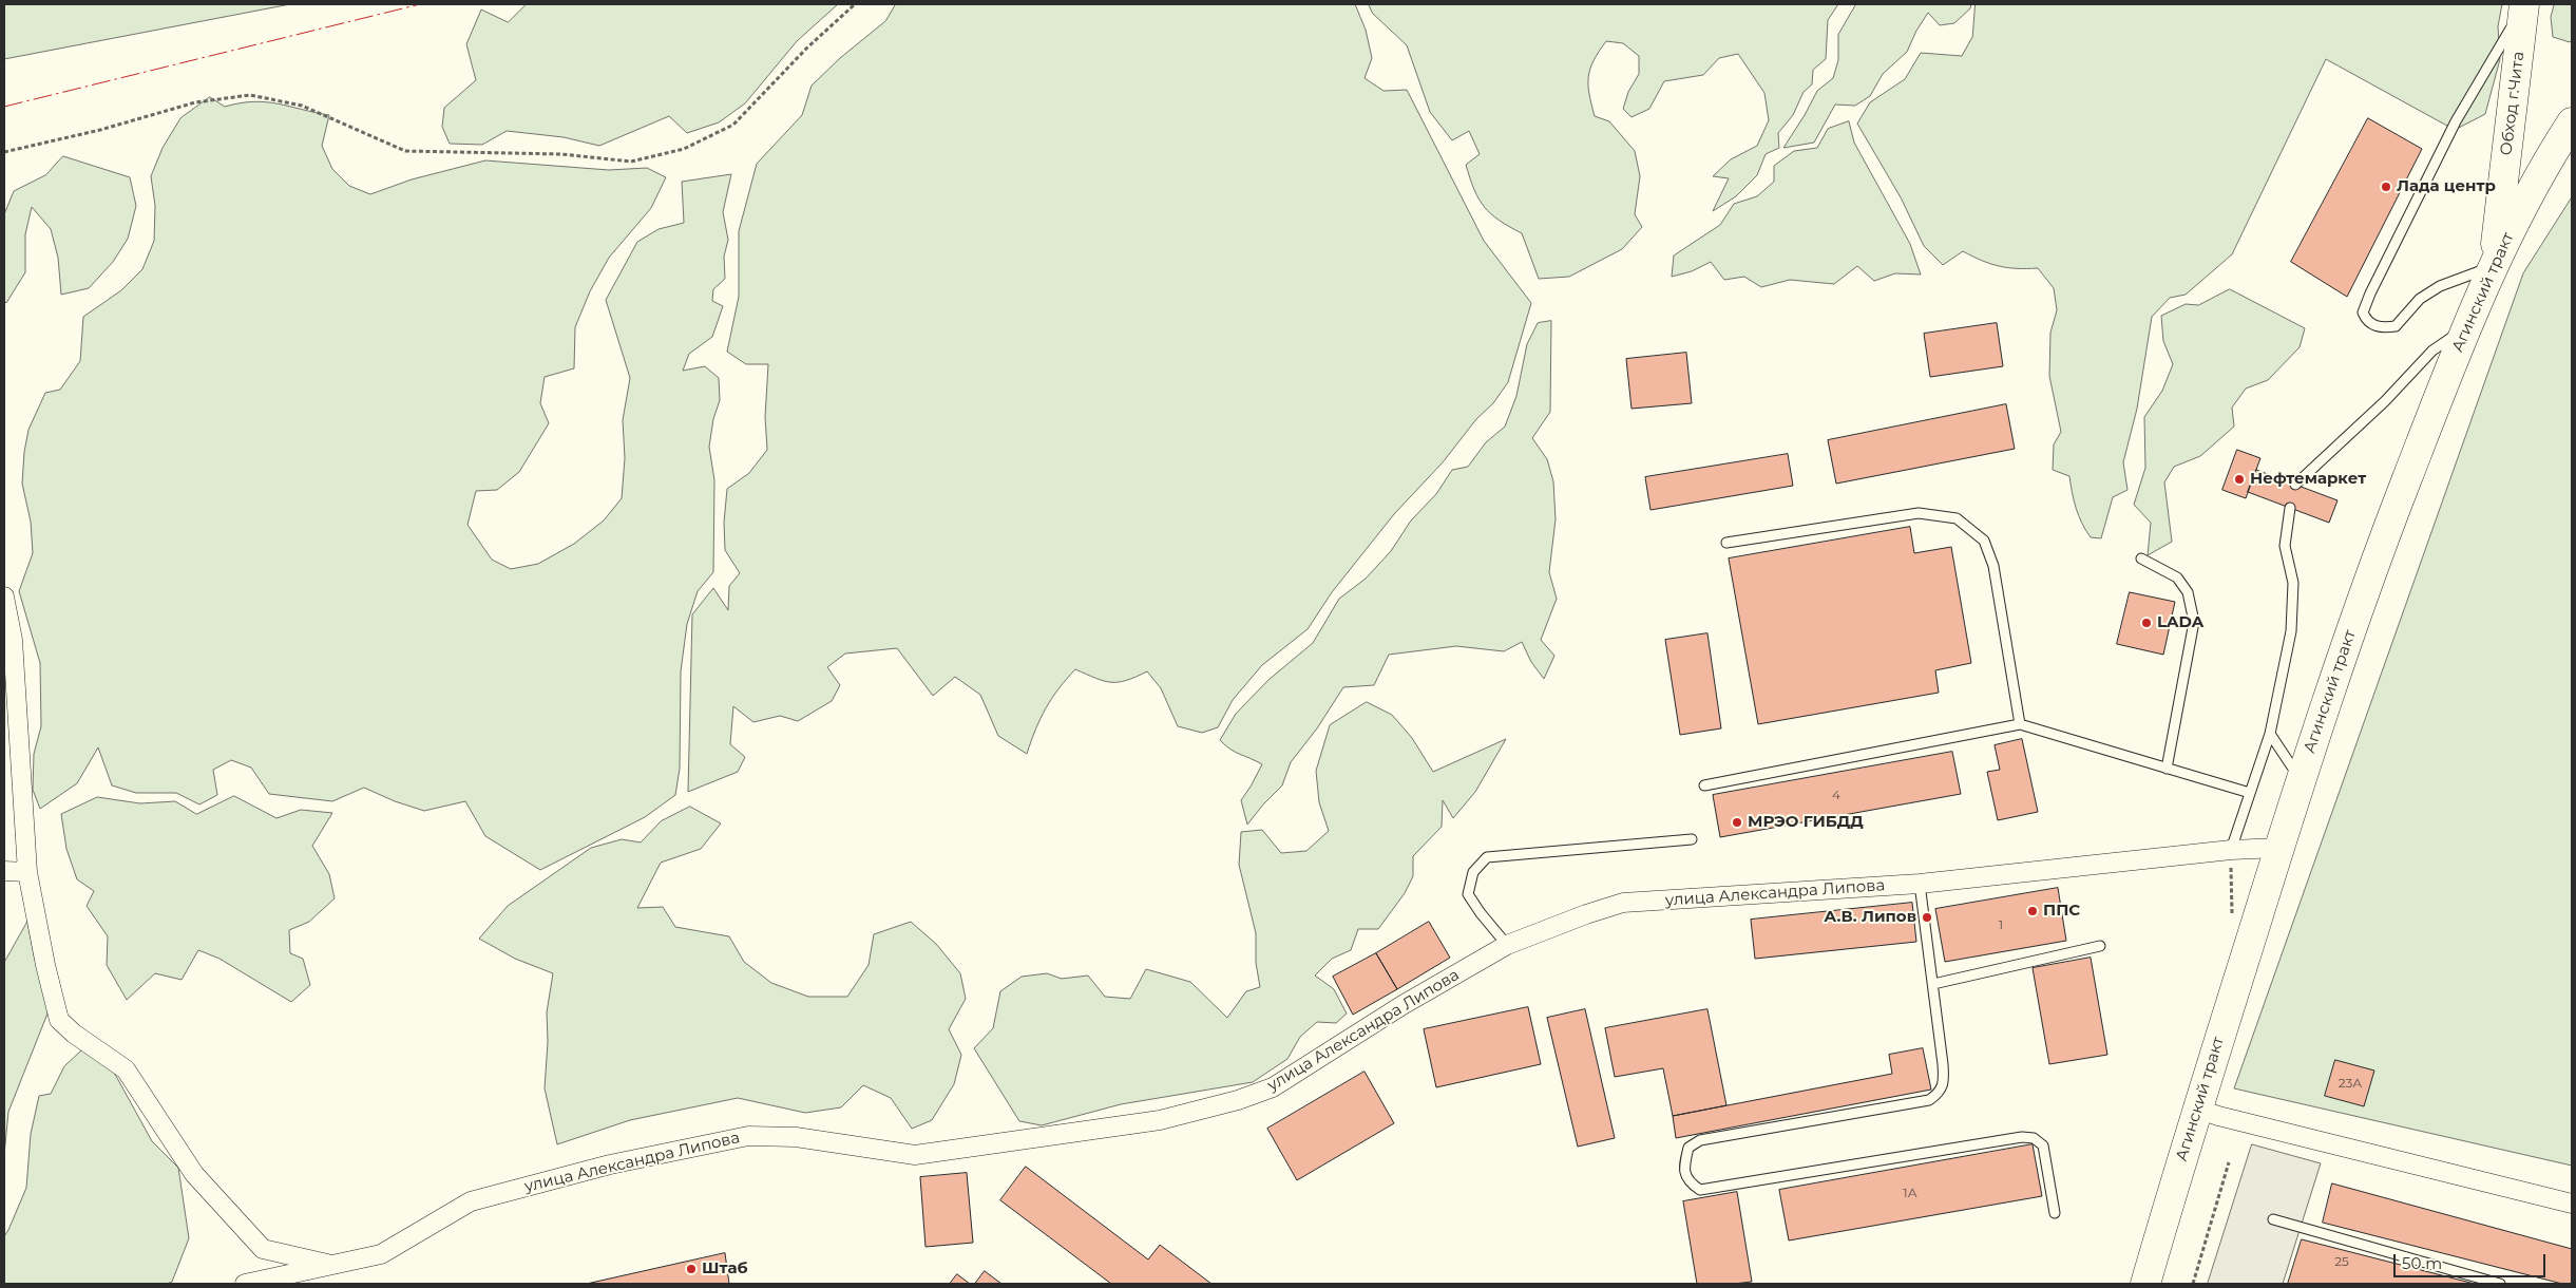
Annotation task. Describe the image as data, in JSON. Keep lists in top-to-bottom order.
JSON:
{
  "streets": {
    "highway": ["Обход г.Чита", "Агинский тракт"],
    "street": ["улица Александра Липова"]
  },
  "crossings": [
    ["Обход г.Чита", "Агинский тракт"],
    ["Агинский тракт", "улица Александра Липова"]
  ],
  "places": [
    "Лада центр",
    "Нефтемаркет",
    "LADA",
    "МРЭО ГИБДД",
    "ППС",
    "А.В. Липов",
    "Штаб"
  ],
  "house_numbers": [
    "4",
    "1",
    "23А",
    "1А",
    "25"
  ],
  "scale_bar": "50 m"
}
